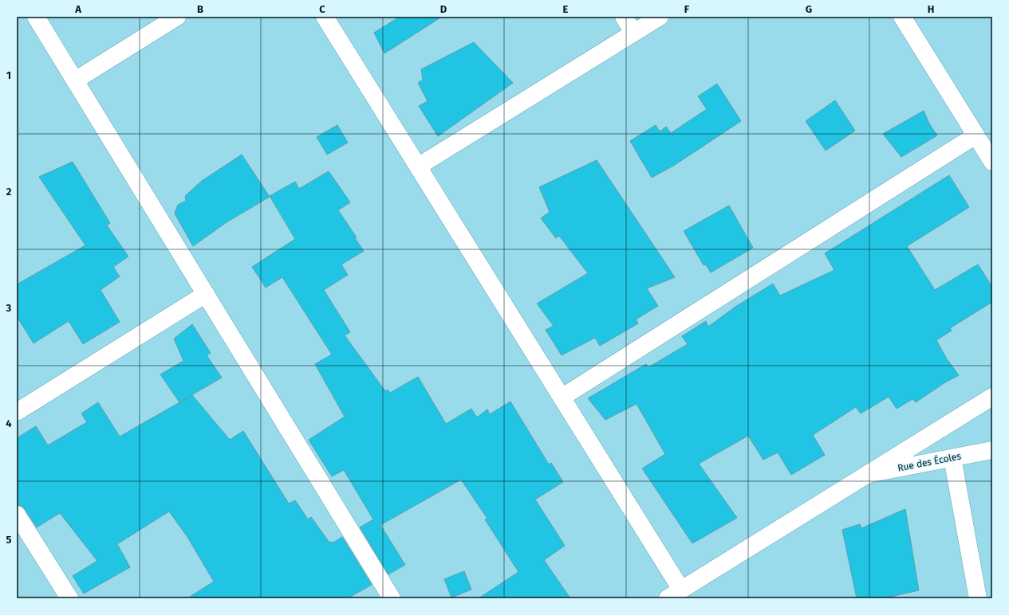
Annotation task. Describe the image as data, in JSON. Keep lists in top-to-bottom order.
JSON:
{
  "streets": {
    "street": ["Rue des Écoles"]
  },
  "grid": {
    "columns": [
      "A",
      "B",
      "C",
      "D",
      "E",
      "F",
      "G",
      "H"
    ],
    "rows": [
      "1",
      "2",
      "3",
      "4",
      "5"
    ]
  }
}
